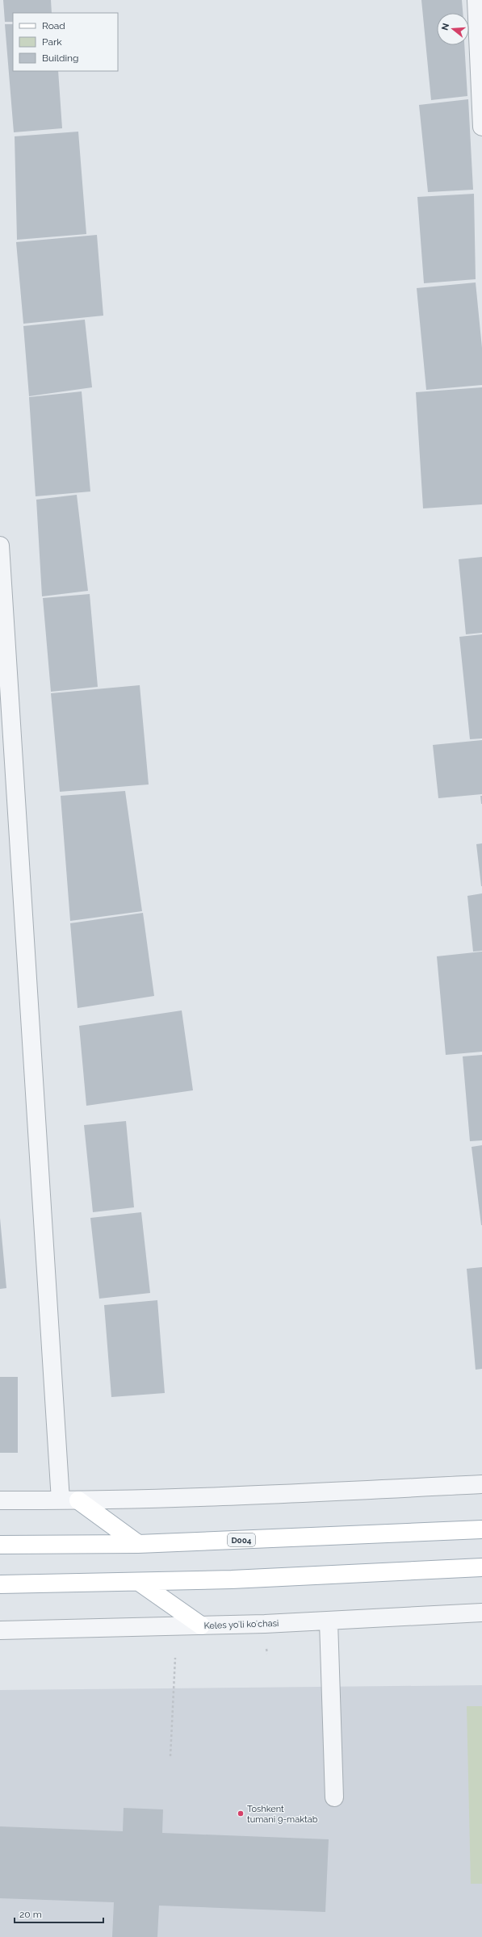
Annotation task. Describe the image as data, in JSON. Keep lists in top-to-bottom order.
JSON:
{
  "streets": {
    "main road": ["D004"],
    "street": ["Keles yoʻli koʻchasi"]
  },
  "places": ["Toshkent tumani 9-maktab"],
  "legend": ["Road", "Park", "Building"],
  "scale_bar": "20 m",
  "north": "left"
}
